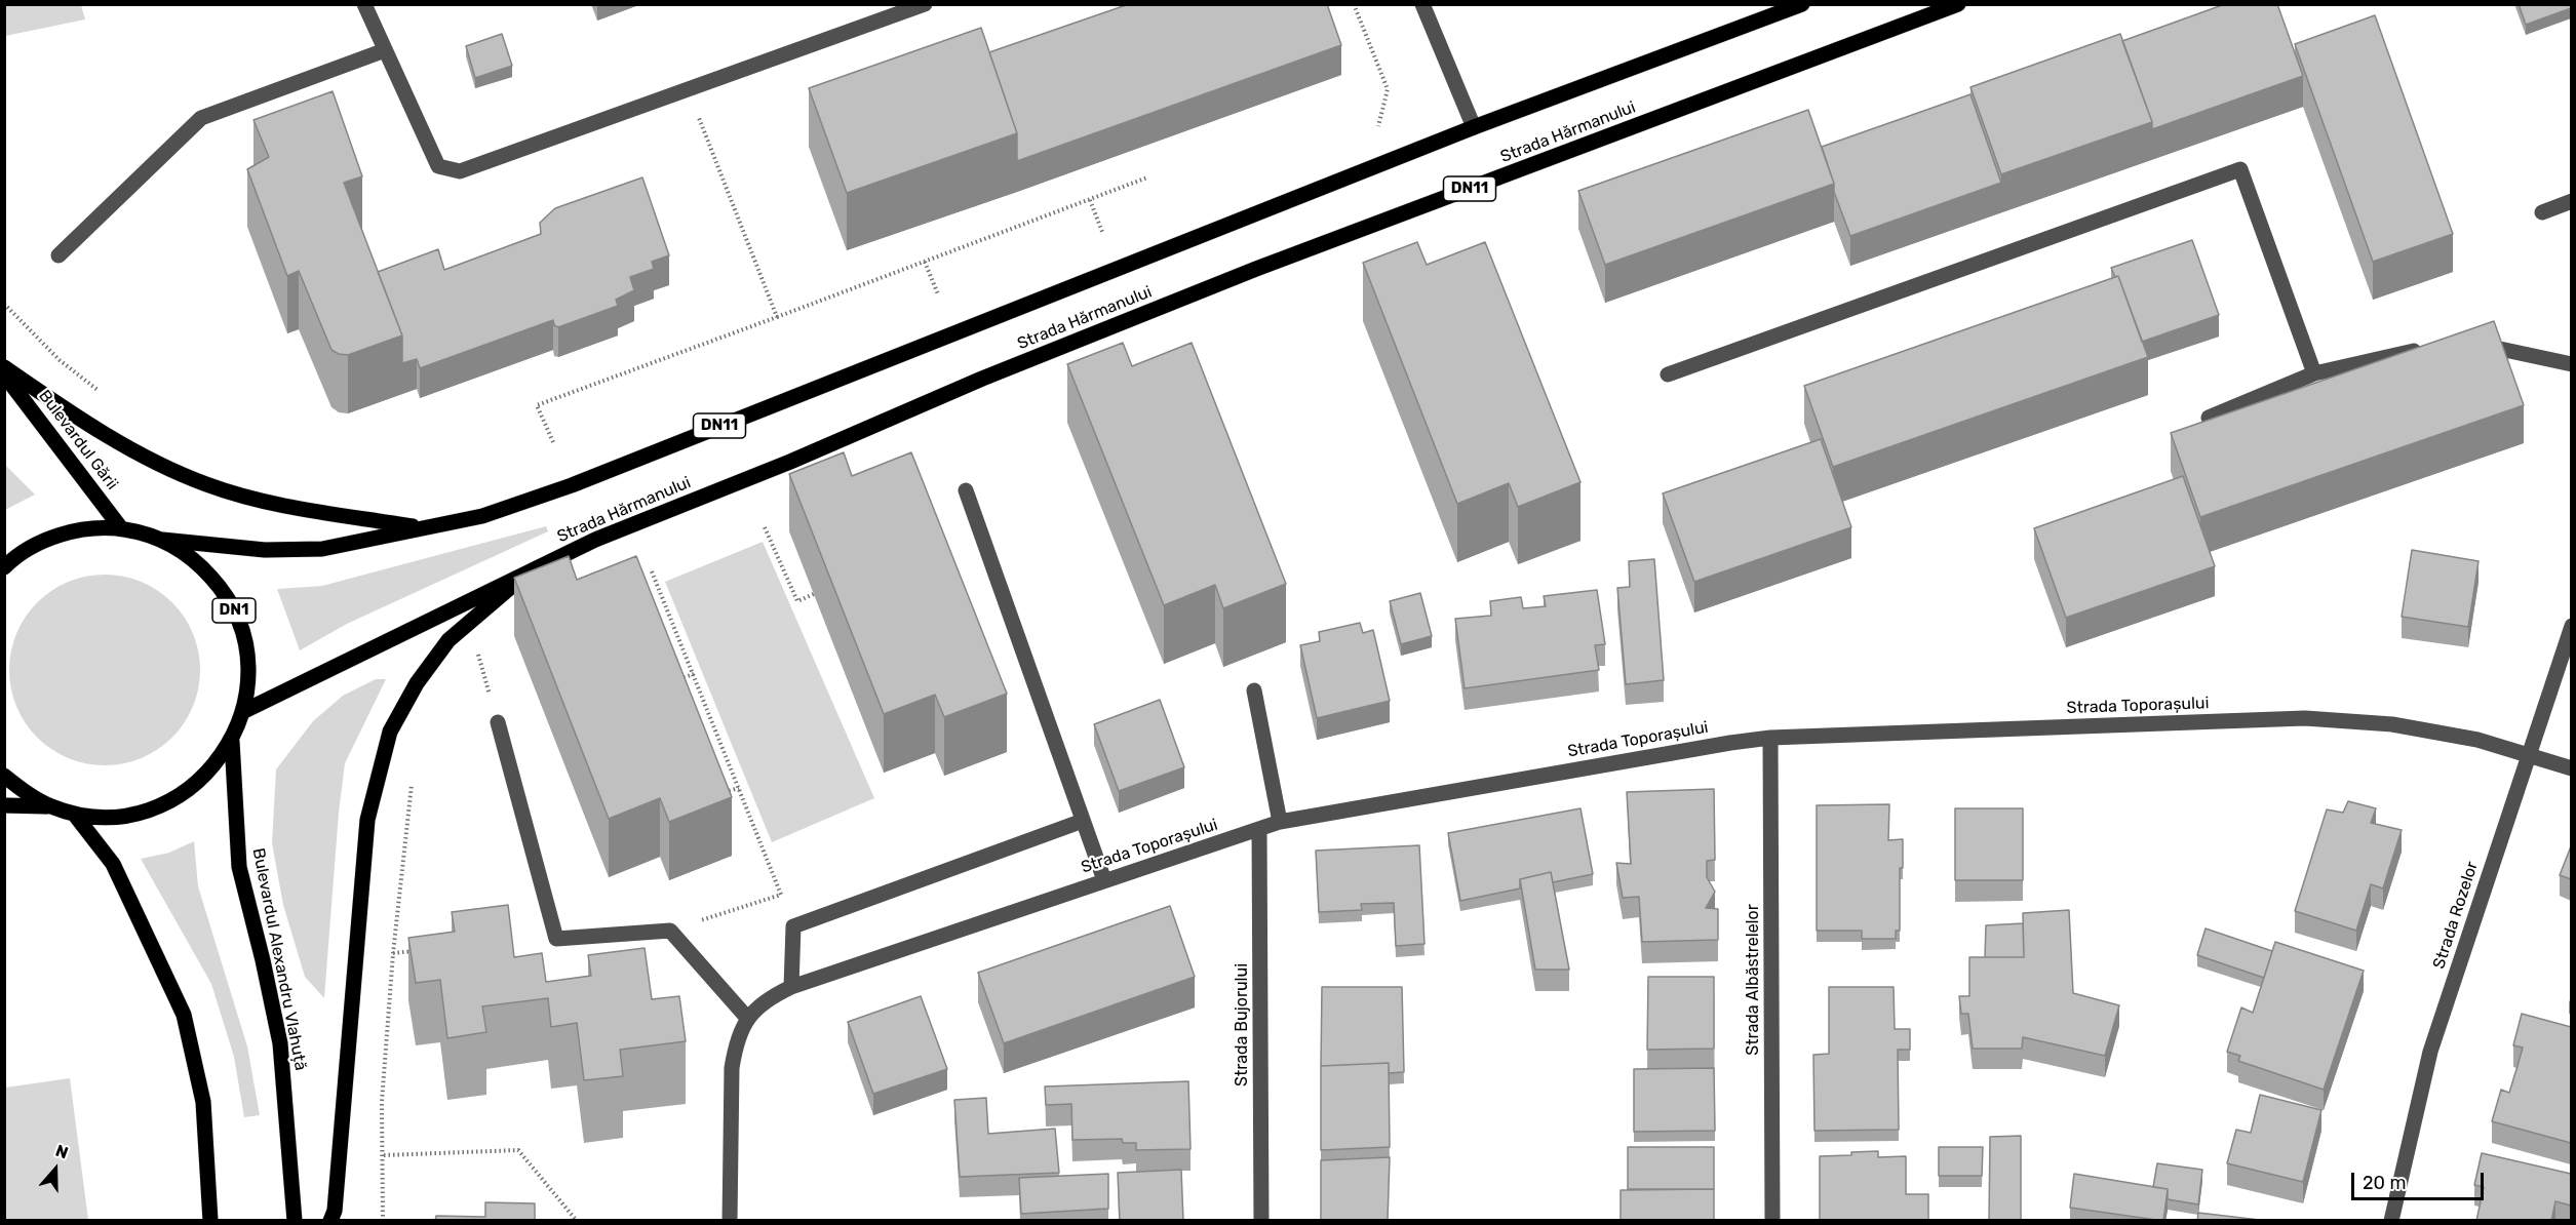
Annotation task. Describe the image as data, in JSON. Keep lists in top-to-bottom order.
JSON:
{
  "streets": {
    "main road": [
      "Strada Hărmanului",
      "DN11",
      "Bulevardul Gării",
      "DN1",
      "Bulevardul Alexandru Vlahuță"
    ],
    "street": [
      "Strada Toporașului",
      "Strada Rozelor",
      "Strada Albăstrelelor",
      "Strada Bujorului"
    ]
  },
  "crossings": [
    ["Strada Hărmanului", "DN1"],
    ["Bulevardul Gării", "DN1"],
    ["DN1", "Bulevardul Alexandru Vlahuță"],
    ["Strada Toporașului", "Strada Rozelor"],
    ["Strada Toporașului", "Strada Albăstrelelor"],
    ["Strada Toporașului", "Strada Bujorului"]
  ],
  "scale_bar": "20 m",
  "north": "top"
}
